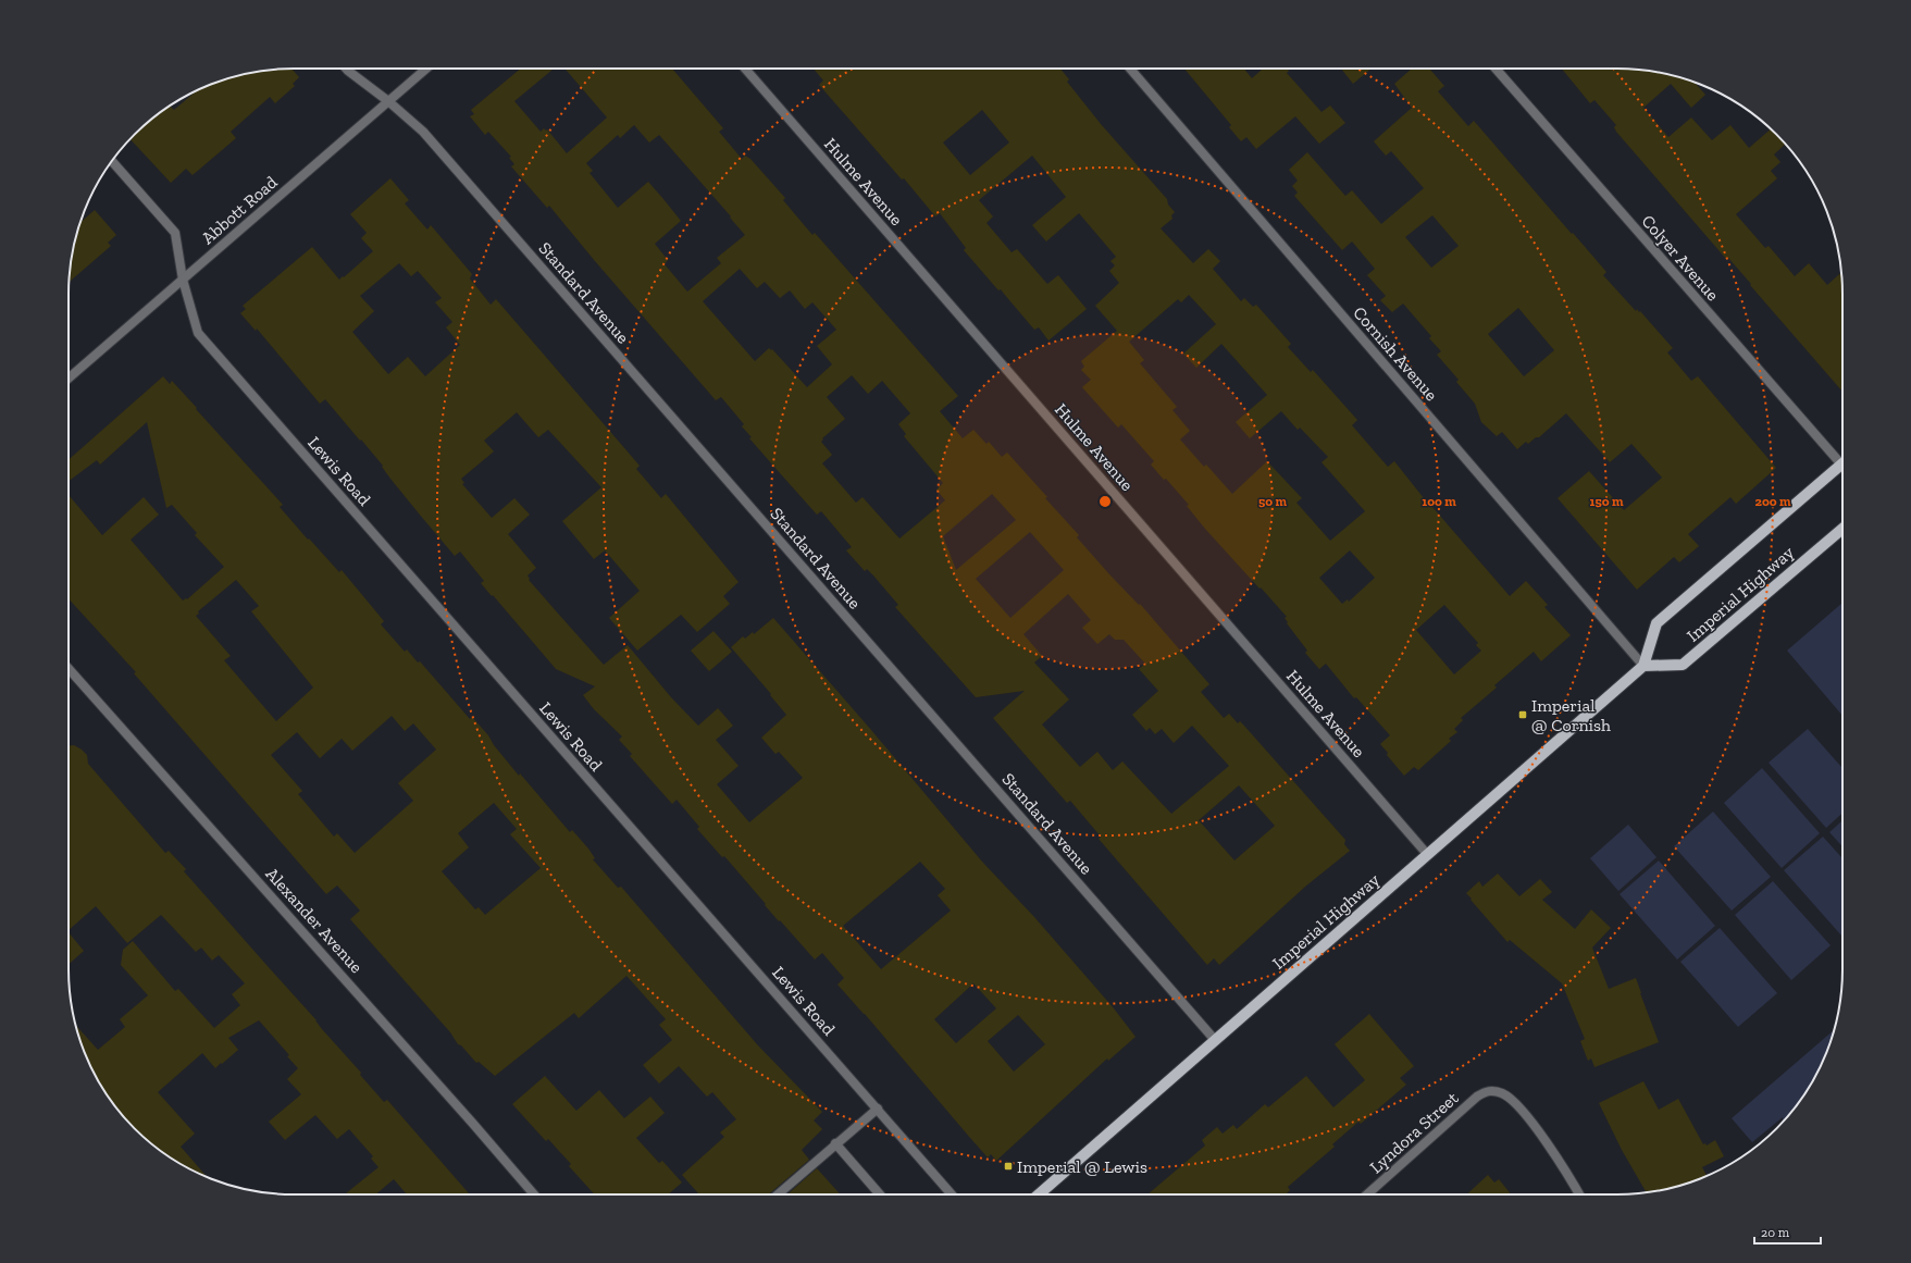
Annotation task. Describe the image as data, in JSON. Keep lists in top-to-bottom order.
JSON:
{
  "streets": {
    "main road": ["Imperial Highway"],
    "street": [
      "Hulme Avenue",
      "Abbott Road",
      "Colyer Avenue",
      "Standard Avenue",
      "Cornish Avenue",
      "Lewis Road",
      "Alexander Avenue",
      "Lyndora Street"
    ]
  },
  "crossings": [
    ["Hulme Avenue", "Imperial Highway"],
    ["Abbott Road", "Standard Avenue"],
    ["Abbott Road", "Lewis Road"],
    ["Colyer Avenue", "Imperial Highway"],
    ["Standard Avenue", "Imperial Highway"],
    ["Cornish Avenue", "Imperial Highway"]
  ],
  "places": {
    "transit": ["Imperial @ Cornish", "Imperial @ Lewis"]
  },
  "scale_bar": "20 m",
  "rings": [
    "50 m",
    "100 m",
    "150 m",
    "200 m"
  ]
}
